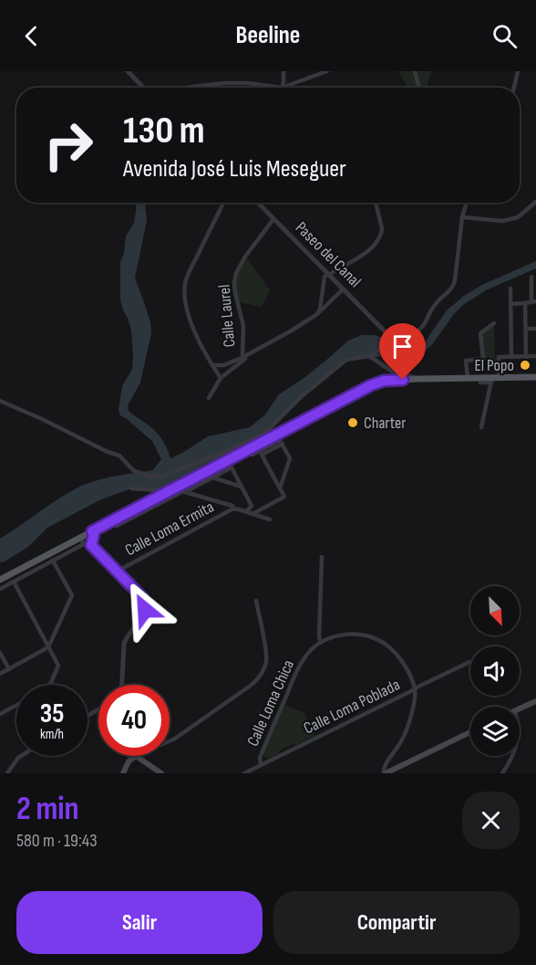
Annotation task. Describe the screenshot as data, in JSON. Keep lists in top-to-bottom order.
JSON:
{
  "streets": {
    "street": [
      "Paseo del Canal",
      "Calle Laurel",
      "Calle Loma Ermita",
      "Calle Loma Chica",
      "Calle Loma Poblada"
    ]
  },
  "crossings": [
    ["Paseo del Canal", "Calle Laurel"],
    ["Calle Loma Chica", "Calle Loma Poblada"]
  ],
  "places": ["El Popo", "Charter"],
  "north": "bottom right",
  "page": {
    "header": "Beeline",
    "turn": ["130 m", "Avenida José Luis Meseguer"],
    "speed": "35 km/h",
    "limit": "40",
    "heading": ["2 min", "580 m · 19:43"],
    "buttons": ["Salir", "Compartir"]
  }
}
